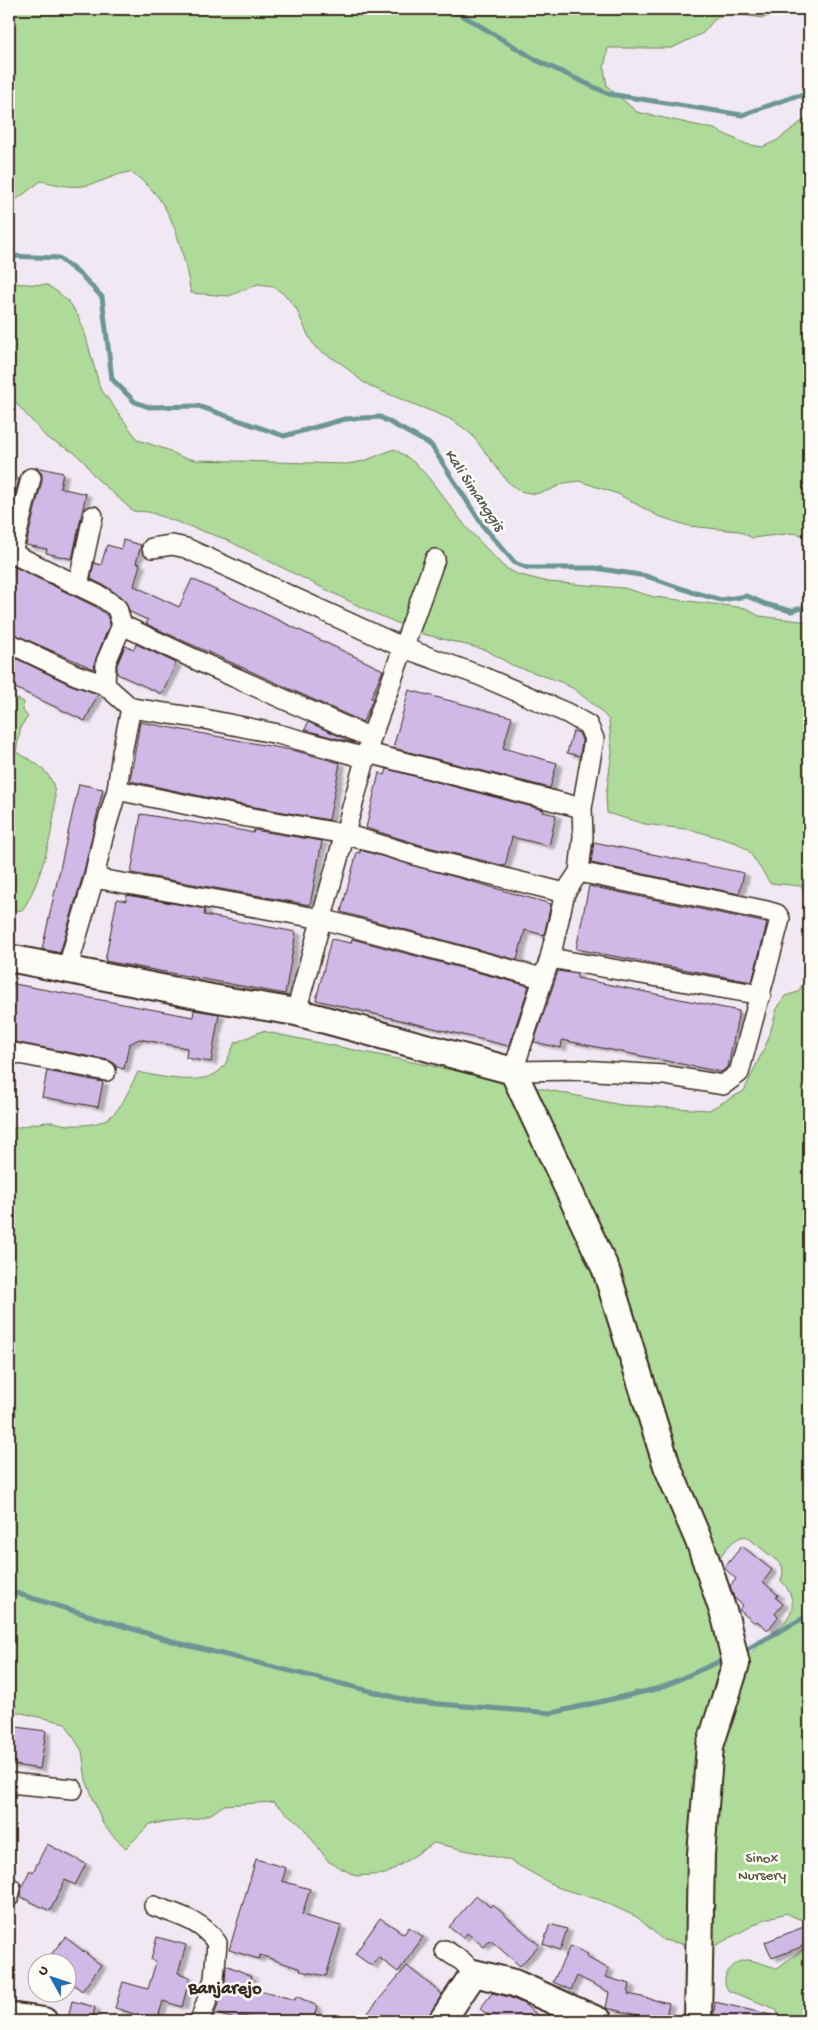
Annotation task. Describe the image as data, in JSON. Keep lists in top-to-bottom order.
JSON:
{
  "districts": ["Banjarejo"],
  "water": ["Kali Simanggis"],
  "parks": ["Sinox Nursery"],
  "north": "top left"
}
